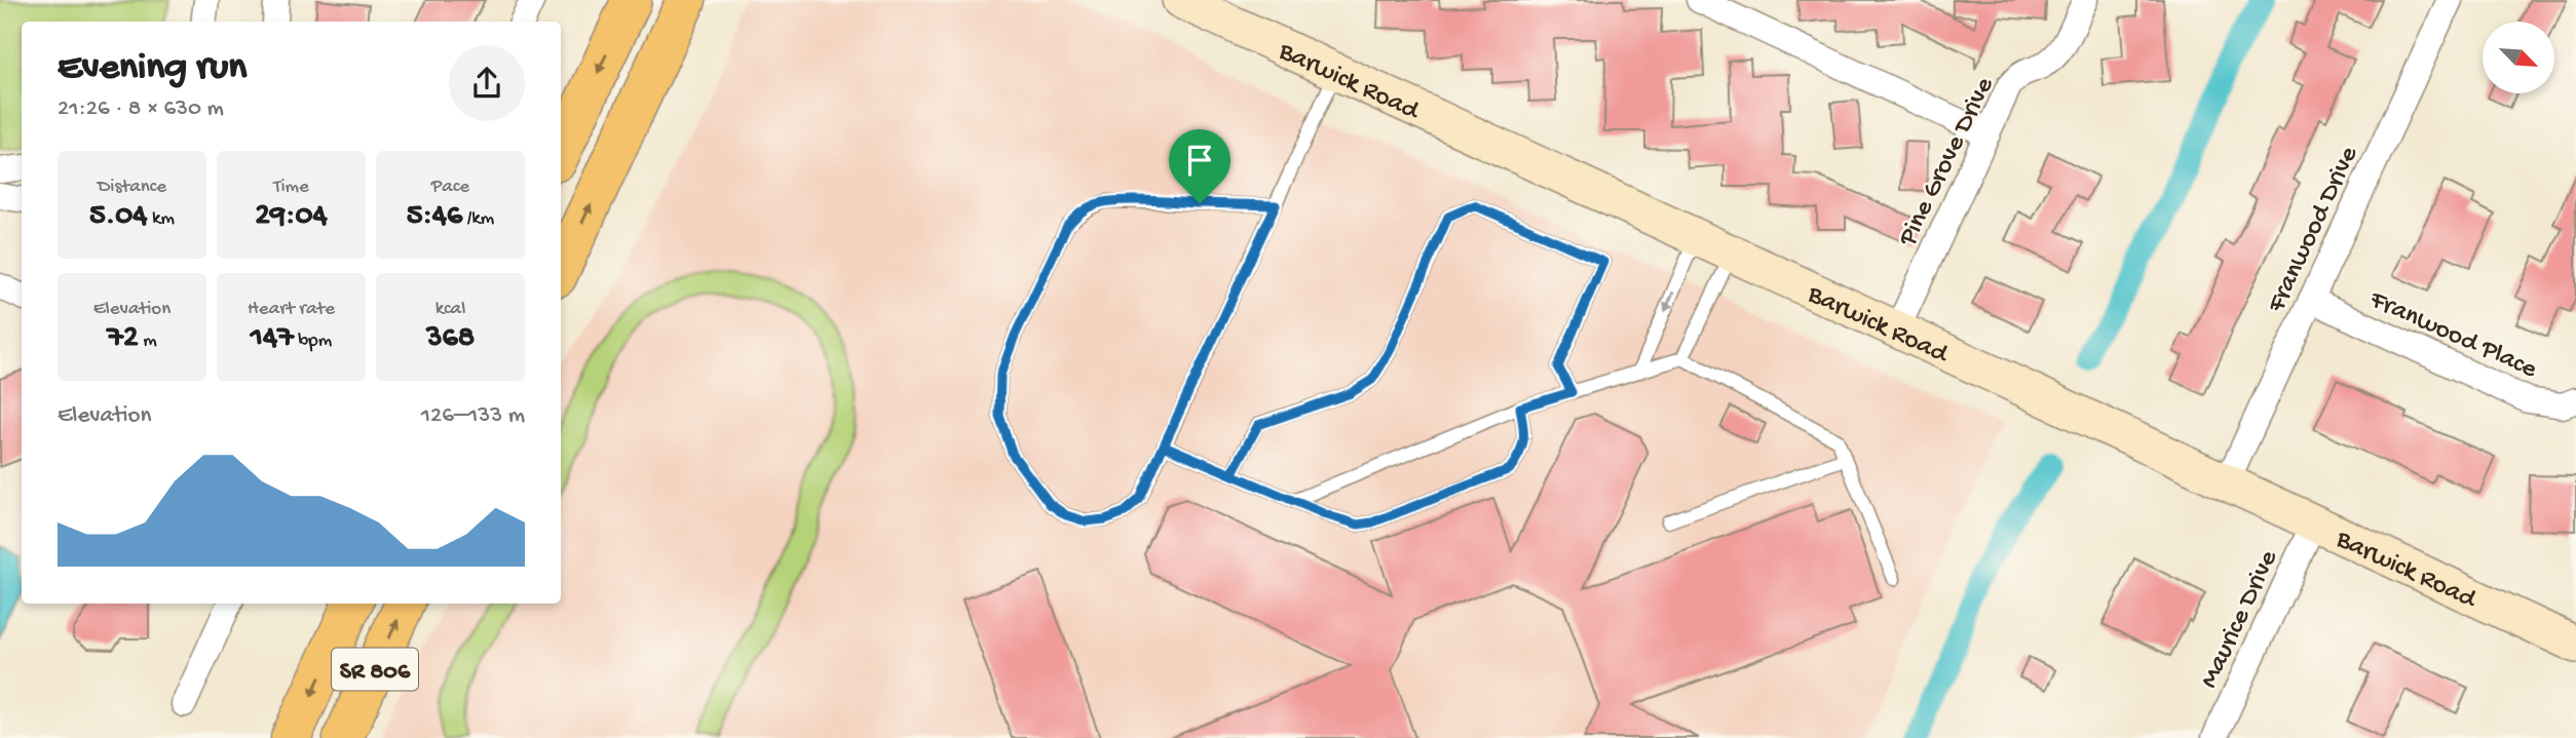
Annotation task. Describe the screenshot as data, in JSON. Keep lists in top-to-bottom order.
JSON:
{
  "streets": {
    "main road": ["SR 806"],
    "street": [
      "Barwick Road",
      "Pine Grove Drive",
      "Franwood Drive",
      "Franwood Place",
      "Maurice Drive"
    ]
  },
  "crossings": [
    ["Barwick Road", "Pine Grove Drive"],
    ["Barwick Road", "Franwood Drive"],
    ["Barwick Road", "Maurice Drive"],
    ["Franwood Drive", "Franwood Place"]
  ],
  "north": "bottom right",
  "page": {
    "heading": ["Evening run", "21:26 · 8 × 630 m"],
    "stats": [
      ["Distance", "5.04 km"],
      ["Time", "29:04"],
      ["Pace", "5:46 /km"],
      ["Elevation", "72 m"],
      ["Heart rate", "147 bpm"],
      ["kcal", "368"]
    ],
    "chart": ["Elevation", "126–133 m"]
  }
}
